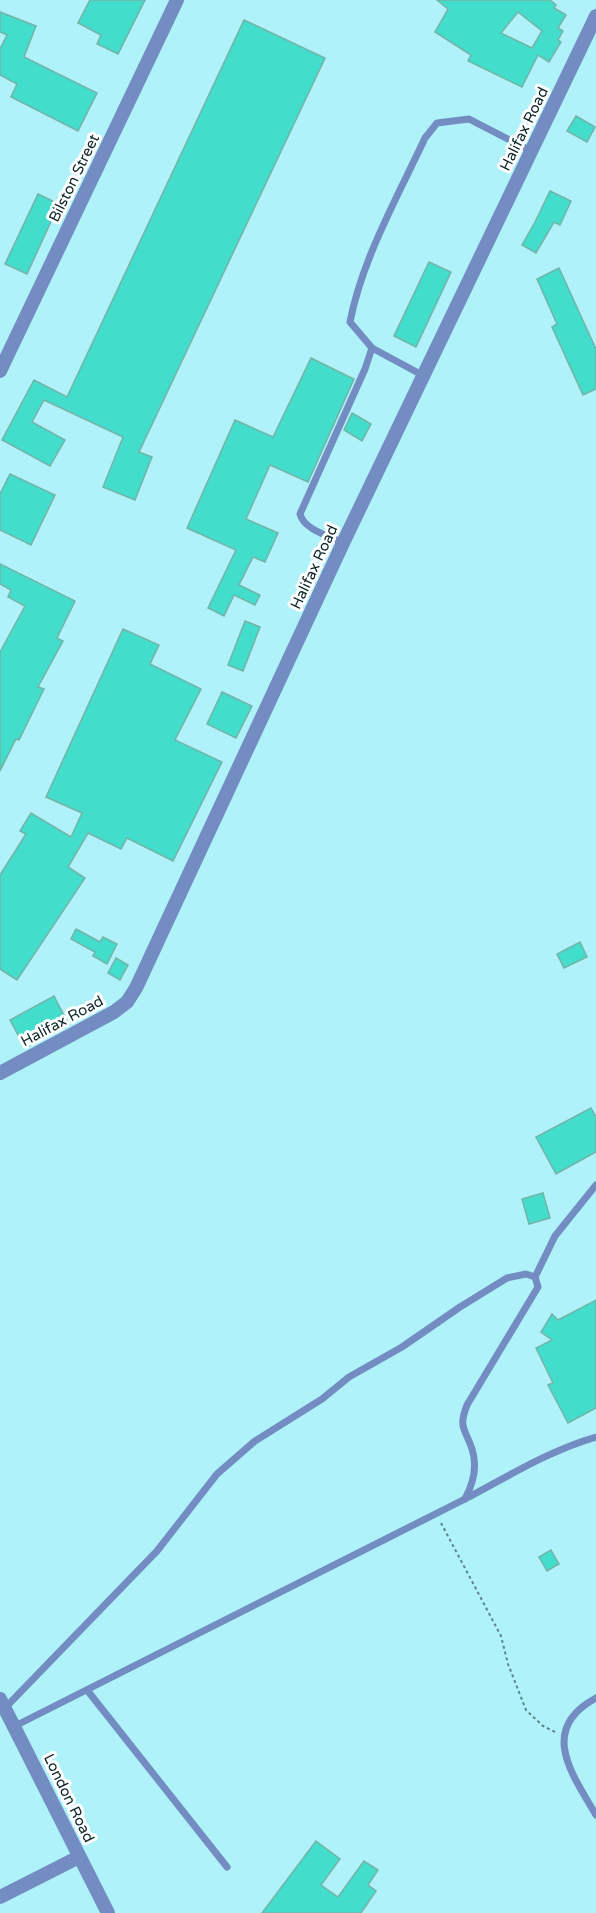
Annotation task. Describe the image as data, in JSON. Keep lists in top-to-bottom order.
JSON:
{
  "streets": {
    "street": ["Halifax Road", "Bilston Street", "London Road"]
  }
}
